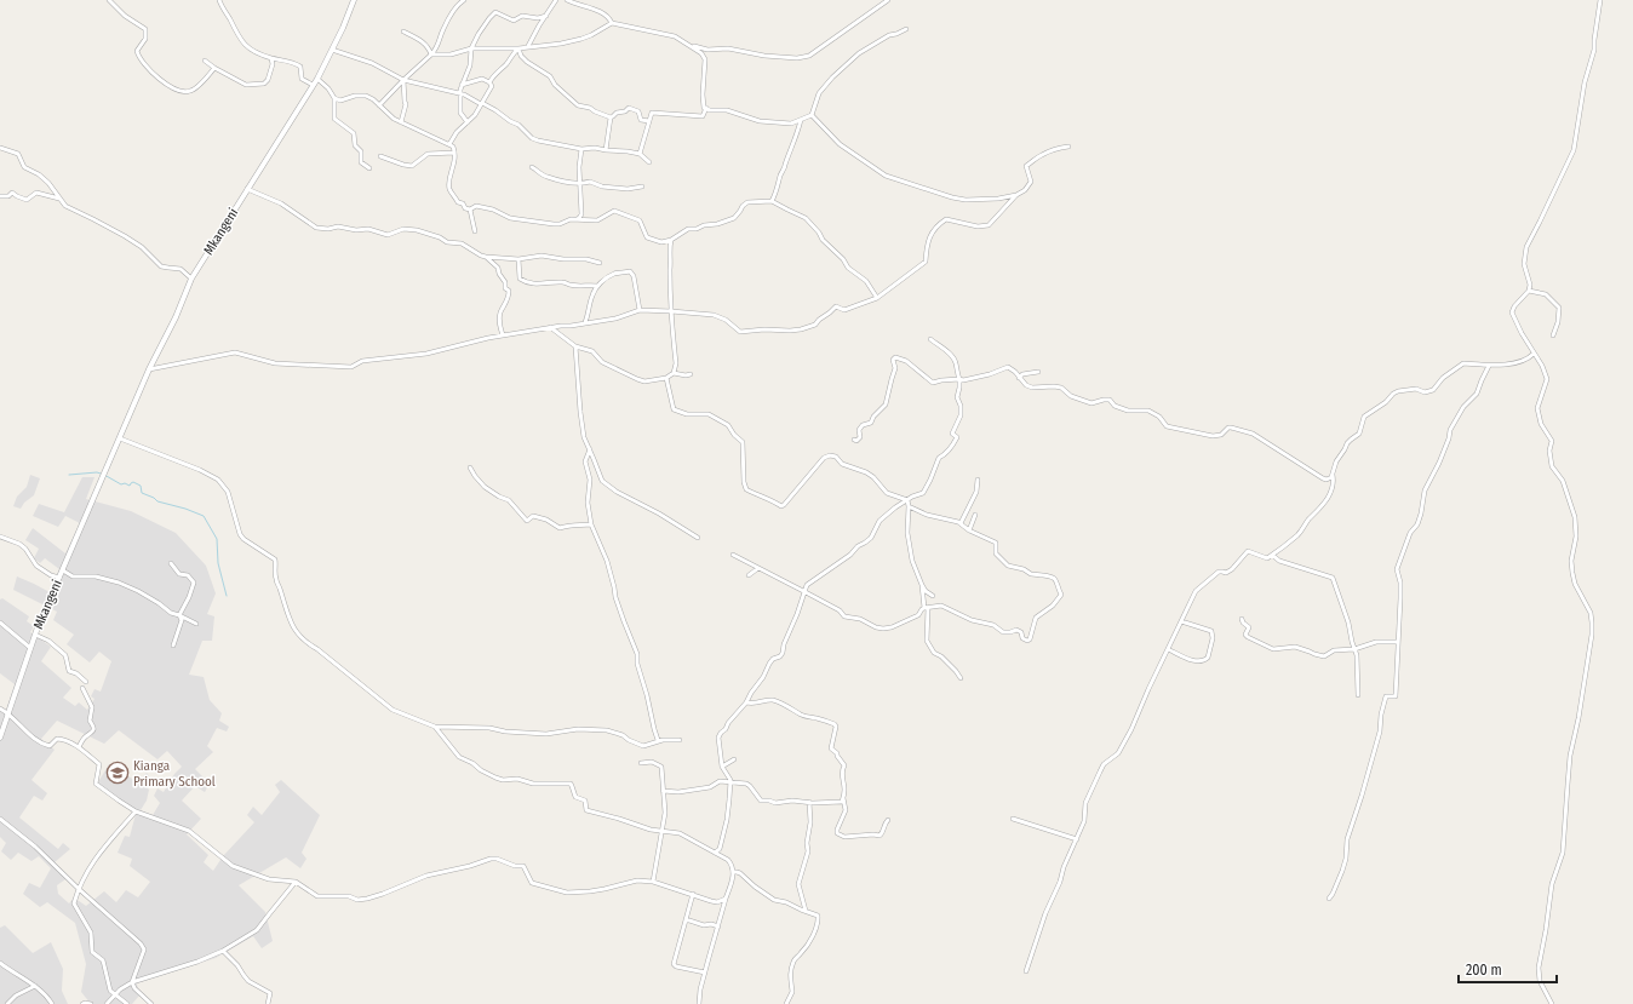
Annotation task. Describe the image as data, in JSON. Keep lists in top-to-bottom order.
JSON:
{
  "streets": {
    "street": ["Mkangeni"]
  },
  "places": {
    "school or university": ["Kianga Primary School"]
  },
  "scale_bar": "200 m"
}
